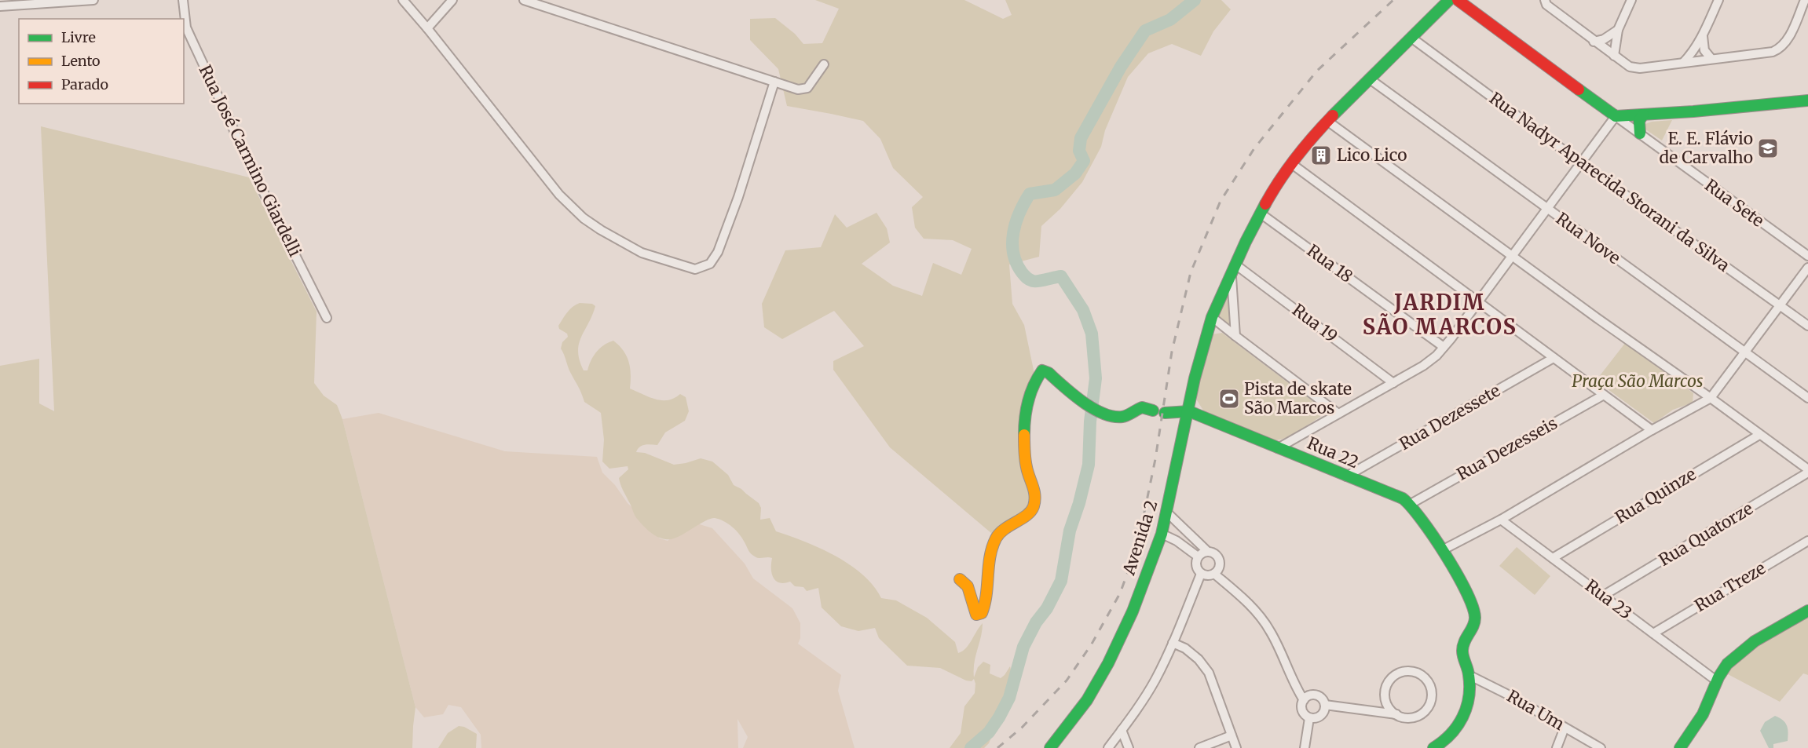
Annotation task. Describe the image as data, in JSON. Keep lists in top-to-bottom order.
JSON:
{
  "streets": {
    "street": [
      "Rua José Carmino Giardelli",
      "Rua Nadyr Aparecida Storani da Silva",
      "Rua Sete",
      "Rua Nove",
      "Rua 18",
      "Rua 19",
      "Rua Dezessete",
      "Rua Dezesseis",
      "Rua 22",
      "Rua Quinze",
      "Rua Quatorze",
      "Avenida 2",
      "Rua Treze",
      "Rua 23",
      "Rua Um"
    ]
  },
  "crossings": [
    ["Rua Nadyr Aparecida Storani da Silva", "Avenida 2"],
    ["Rua Nove", "Avenida 2"],
    ["Rua 18", "Avenida 2"],
    ["Rua 19", "Avenida 2"],
    ["Rua Dezessete", "Rua 22"],
    ["Rua Dezesseis", "Rua 22"],
    ["Rua 22", "Avenida 2"],
    ["Rua 22", "Rua Um"],
    ["Rua Quinze", "Rua 23"],
    ["Rua Quatorze", "Rua 23"],
    ["Rua Treze", "Rua 23"]
  ],
  "districts": ["JARDIM SÃO MARCOS"],
  "parks": ["Praça São Marcos"],
  "places": {
    "school or university": ["E. E. Flávio de Carvalho"],
    "building": ["Lico Lico"],
    "sports": ["Pista de skate São Marcos"]
  },
  "legend": ["Livre", "Lento", "Parado"]
}
